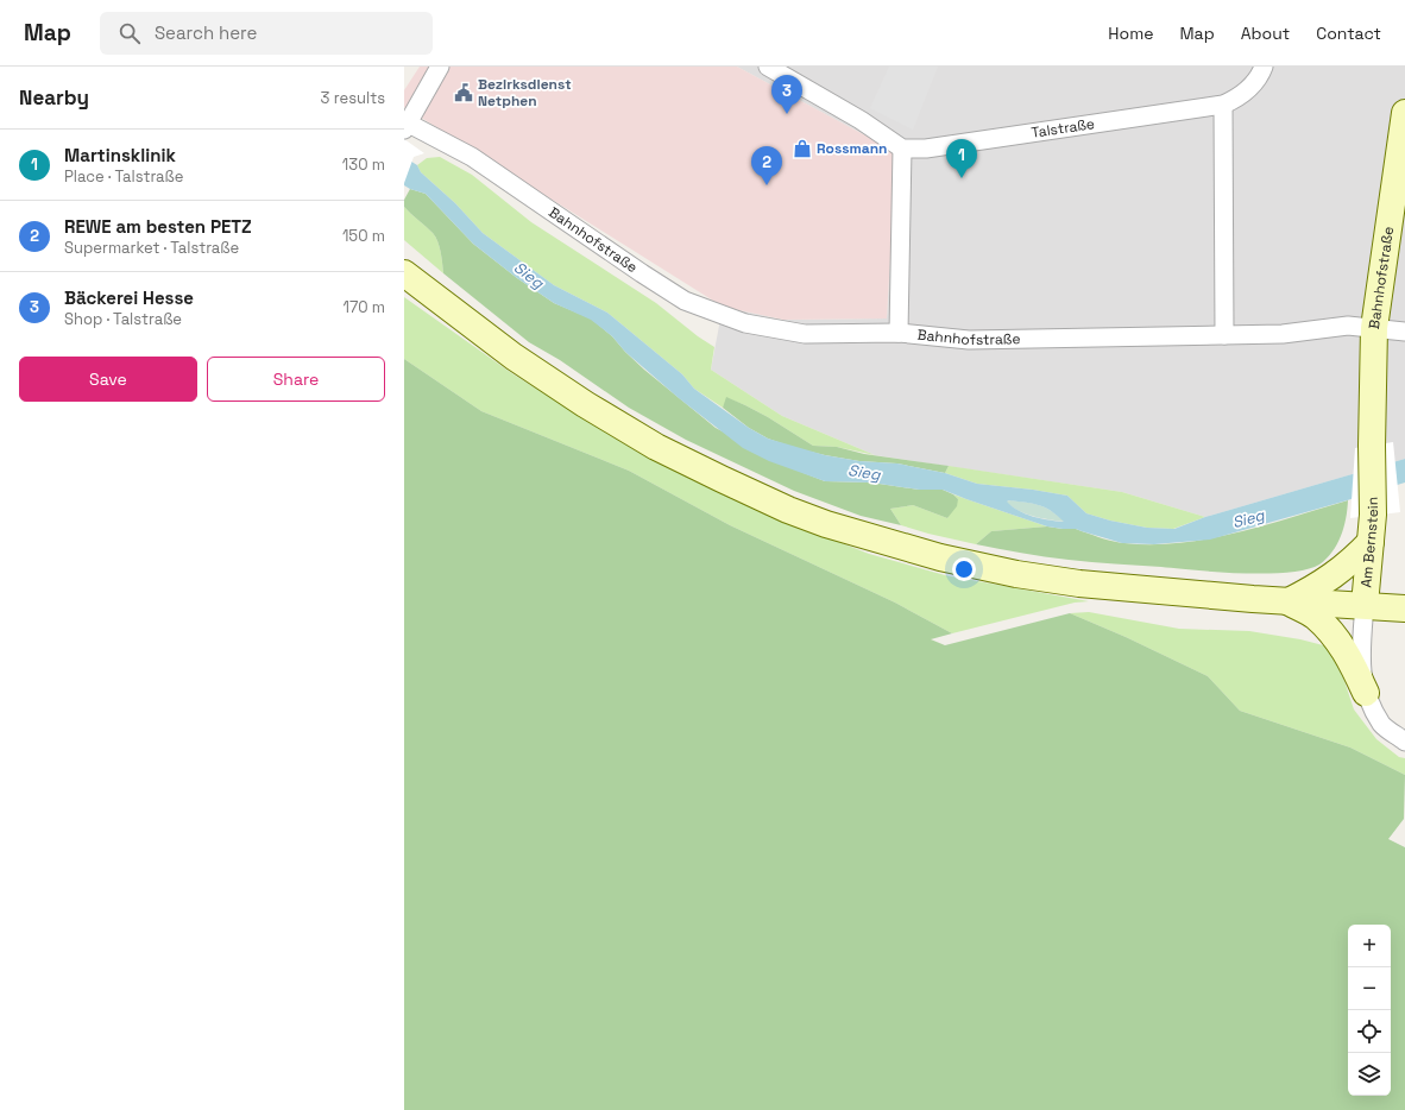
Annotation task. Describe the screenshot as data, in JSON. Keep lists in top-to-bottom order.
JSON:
{
  "streets": {
    "main road": ["Bahnhofstraße", "Am Bernstein"],
    "street": ["Talstraße"]
  },
  "crossings": [
    ["Bahnhofstraße", "Am Bernstein"]
  ],
  "water": ["Sieg"],
  "places": {
    "public building": ["Bezirksdienst Netphen"],
    "shop": ["Rossmann"]
  },
  "page": {
    "header": "Map",
    "search": "Search here",
    "nav": [
      "Home",
      "Map",
      "About",
      "Contact"
    ],
    "heading": ["Nearby", "3 results"],
    "pins": ["3", "1", "2"],
    "list": [
      {
        "mark": "1",
        "name": "Martinsklinik",
        "note": "Place · Talstraße",
        "value": "130 m"
      },
      {
        "mark": "2",
        "name": "REWE am besten PETZ",
        "note": "Supermarket · Talstraße",
        "value": "150 m"
      },
      {
        "mark": "3",
        "name": "Bäckerei Hesse",
        "note": "Shop · Talstraße",
        "value": "170 m"
      }
    ],
    "buttons": ["Save", "Share"],
    "map_buttons": ["+", "−"]
  }
}
